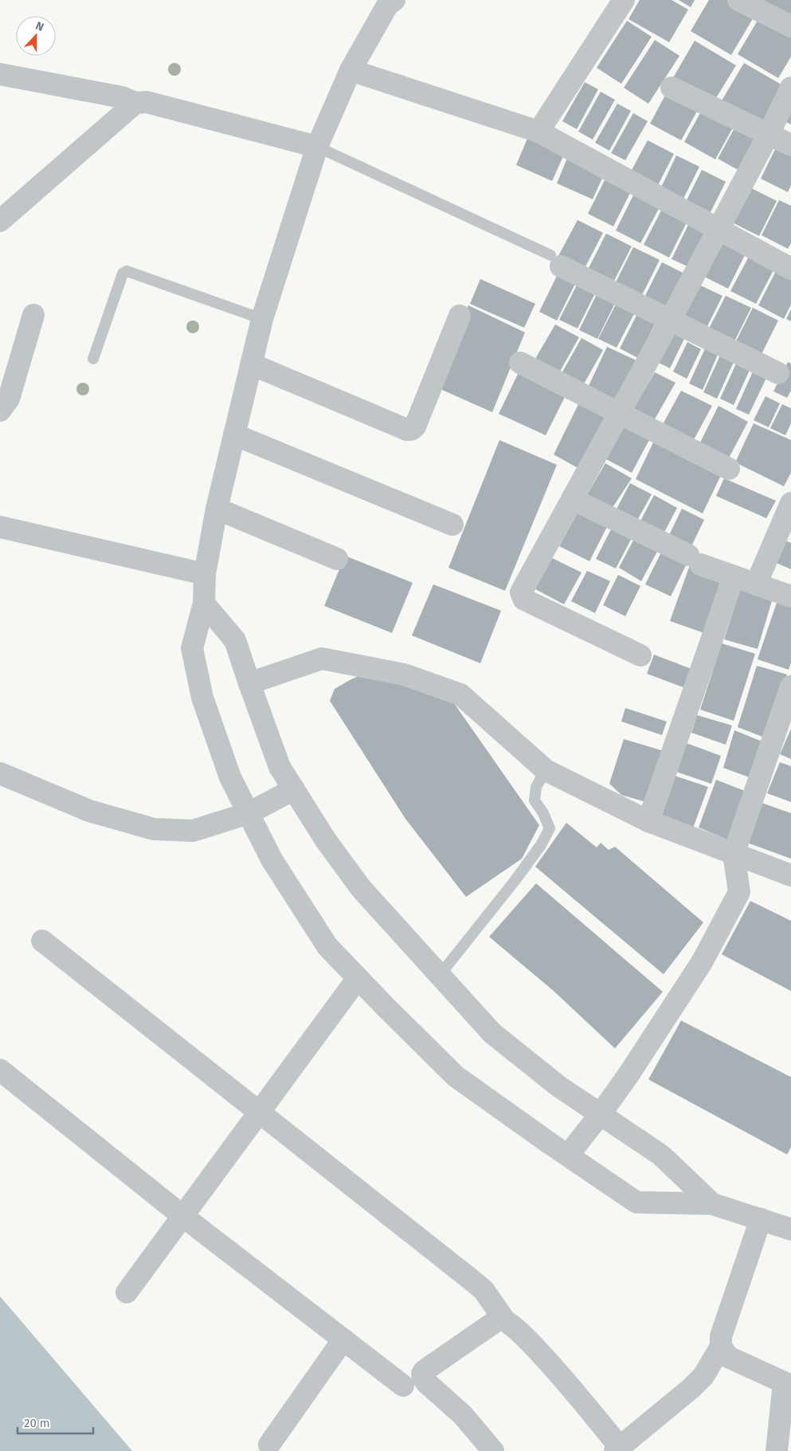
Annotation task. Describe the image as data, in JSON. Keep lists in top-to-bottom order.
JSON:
{
  "scale_bar": "20 m",
  "north": "top"
}
